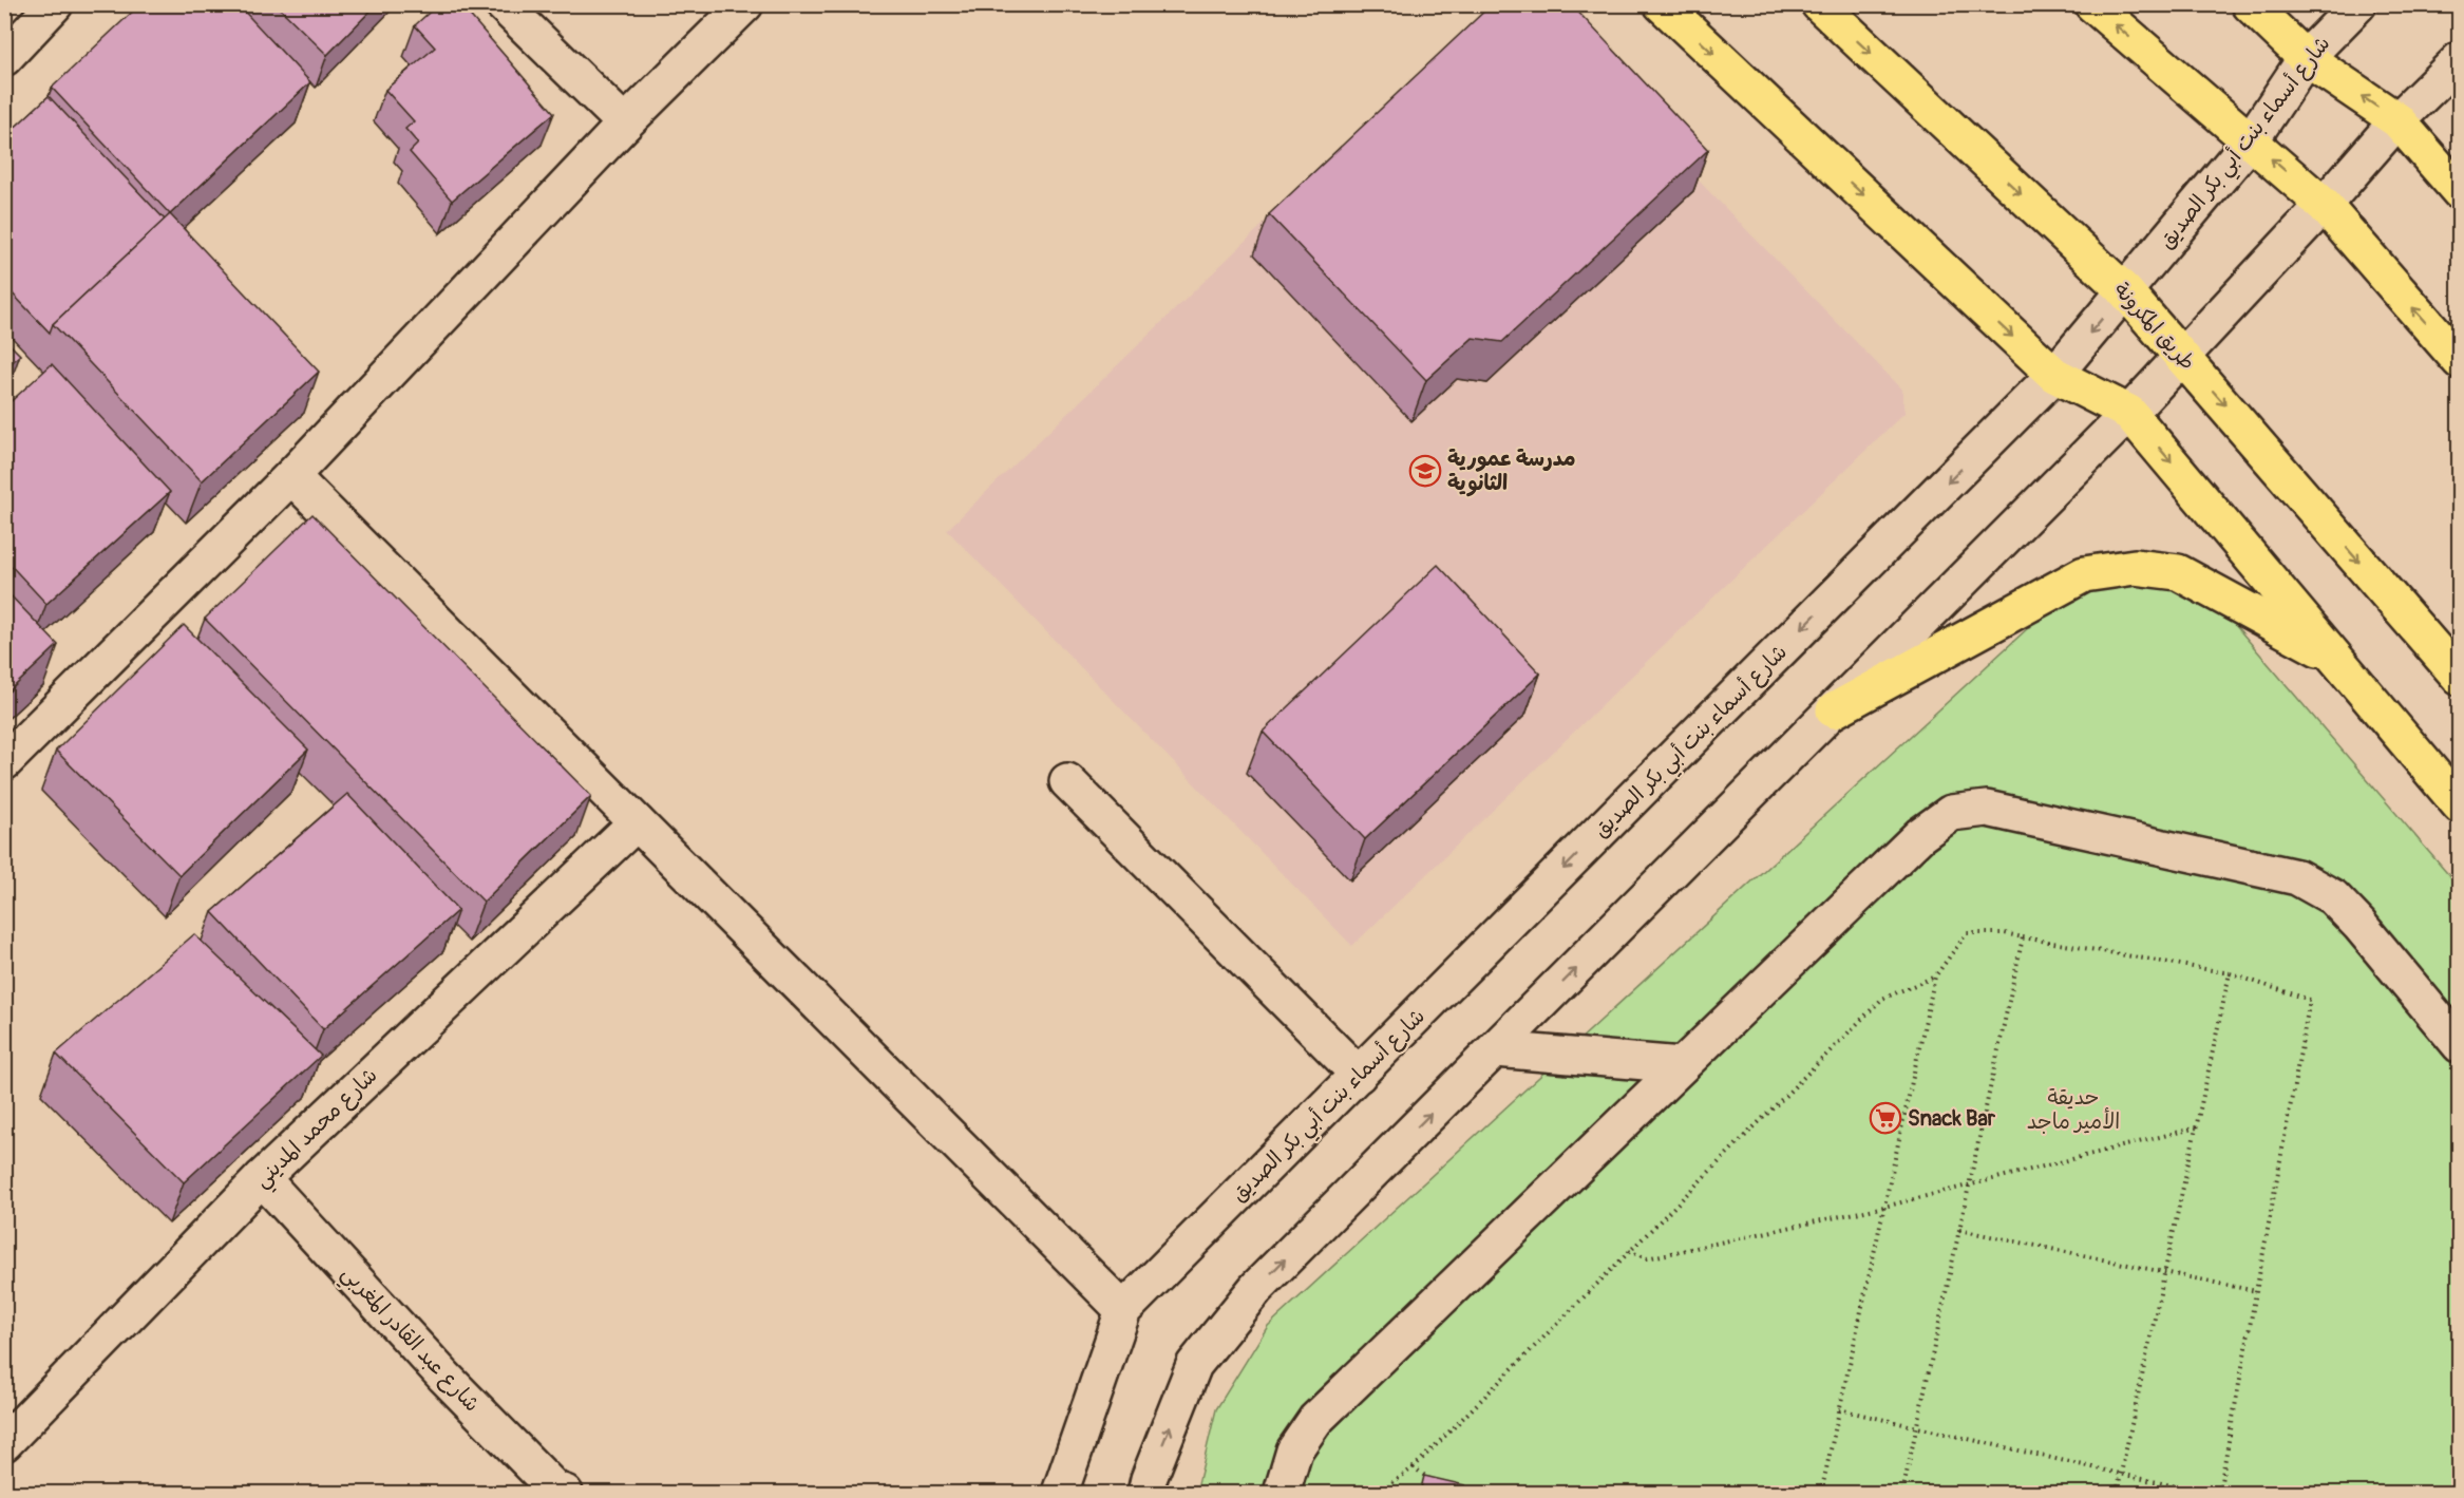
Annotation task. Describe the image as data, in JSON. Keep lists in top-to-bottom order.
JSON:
{
  "streets": {
    "main road": ["طريق المكرونة"],
    "street": ["شارع أسماء بنت أبي بكر الصديق", "شارع محمد المديني", "شارع عبد القادر المغربي"]
  },
  "crossings": [
    ["شارع أسماء بنت أبي بكر الصديق", "طريق المكرونة"],
    ["شارع محمد المديني", "شارع عبد القادر المغربي"]
  ],
  "parks": ["حديقة الأمير ماجد"],
  "places": {
    "school or university": ["مدرسة عمورية الثانوية"],
    "supermarket": ["Snack Bar"]
  }
}
